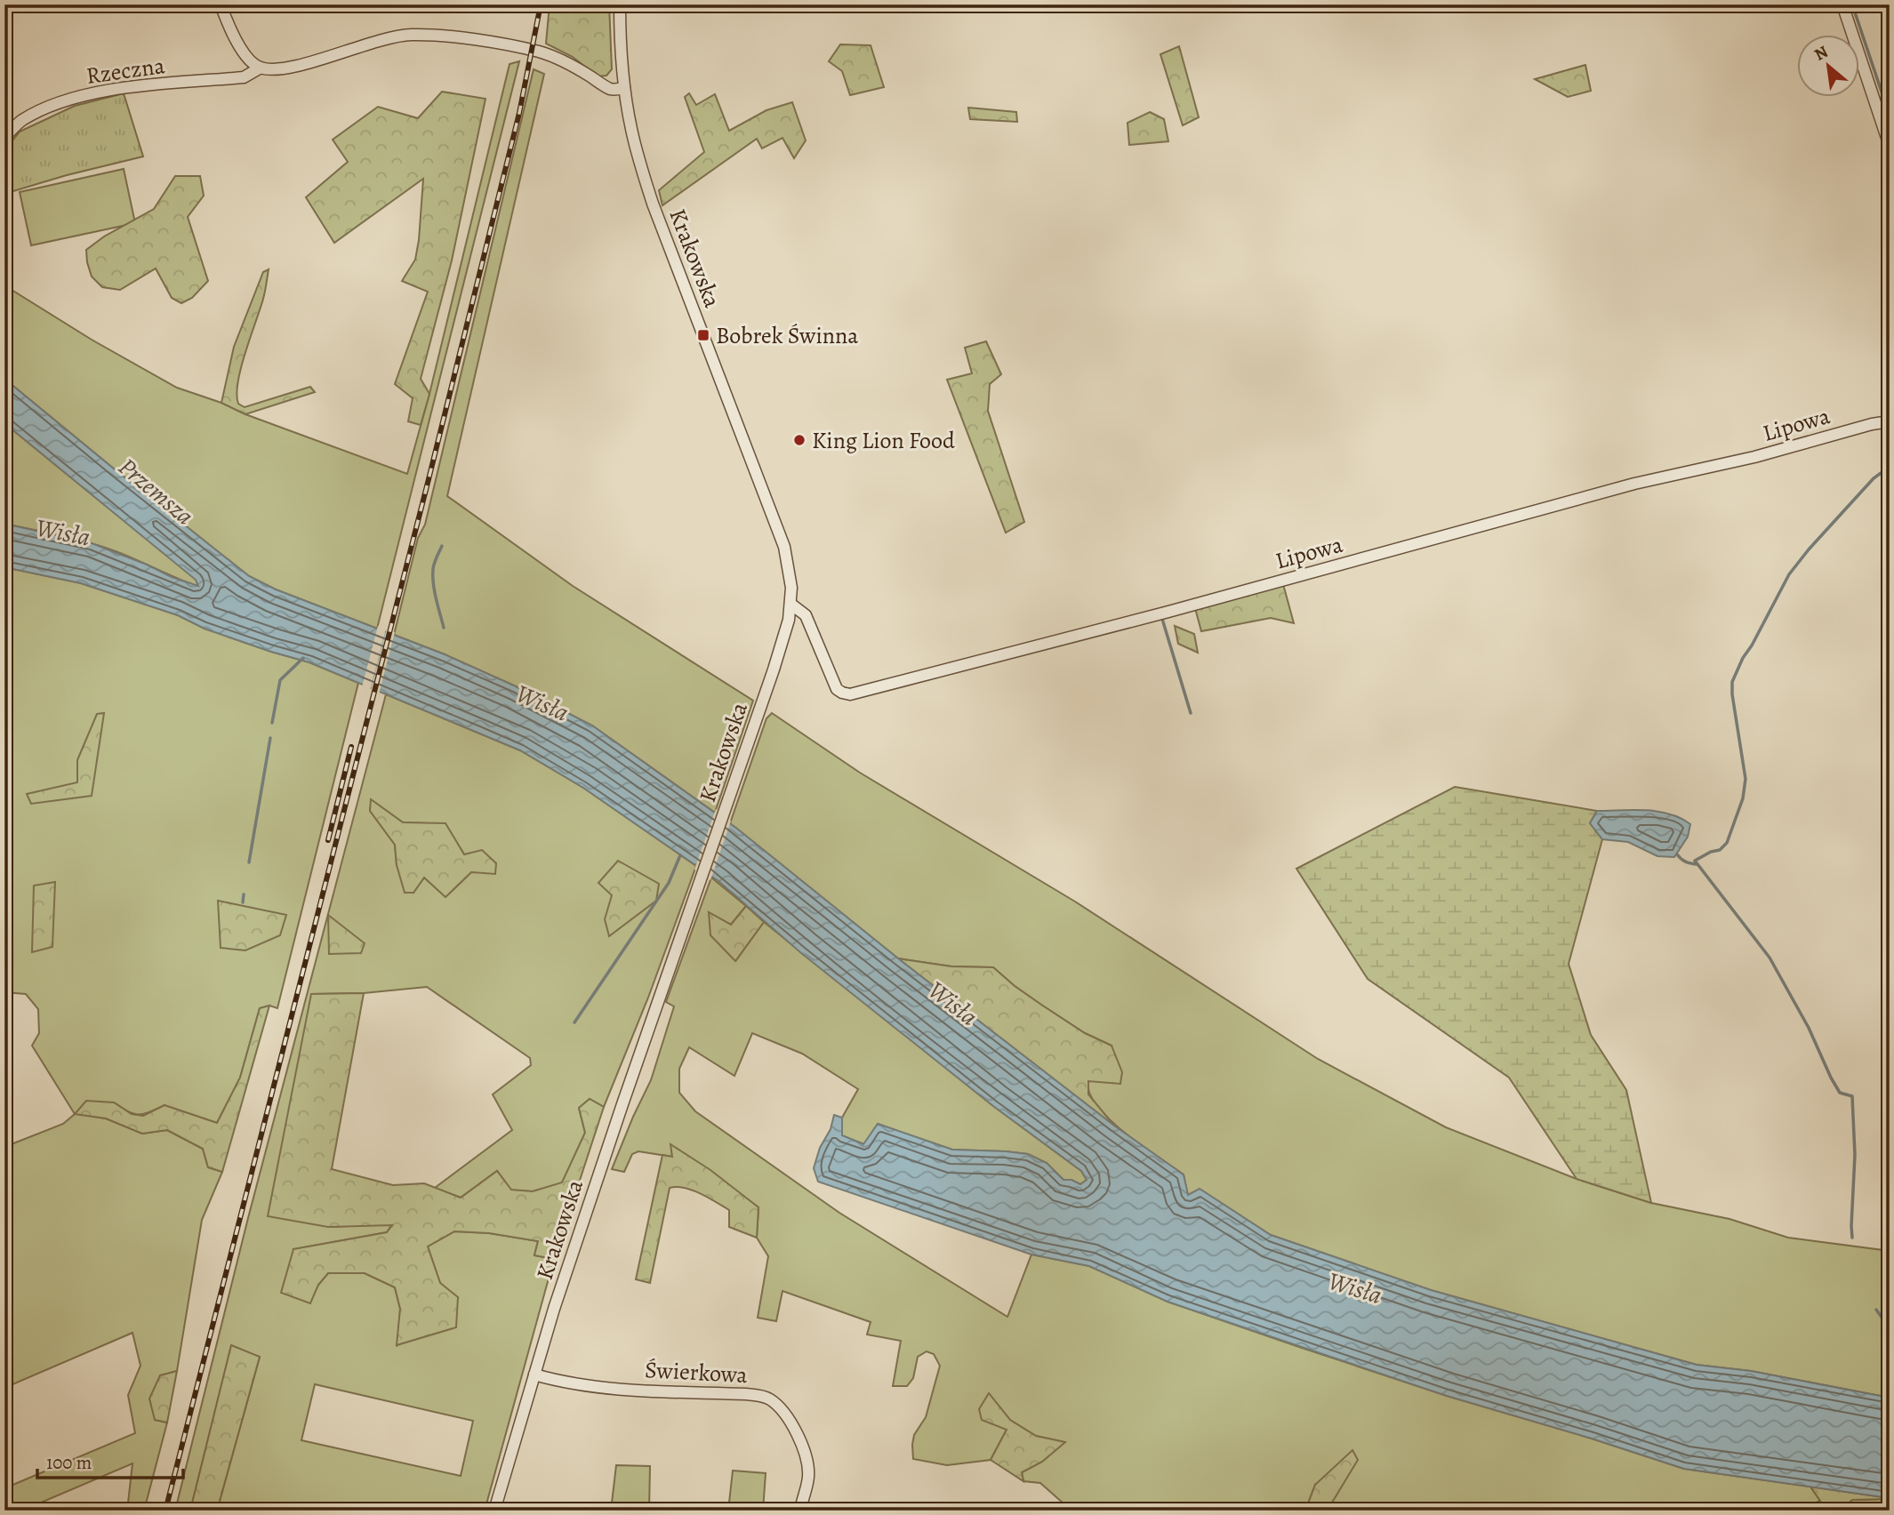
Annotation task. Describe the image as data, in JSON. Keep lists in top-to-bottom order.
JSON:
{
  "streets": {
    "street": [
      "Rzeczna",
      "Krakowska",
      "Lipowa",
      "Świerkowa"
    ]
  },
  "crossings": [
    ["Rzeczna", "Krakowska"],
    ["Krakowska", "Lipowa"],
    ["Krakowska", "Świerkowa"]
  ],
  "water": ["Przemsza", "Wisła"],
  "places": {
    "transit": ["Bobrek Świnna"],
    "other": ["King Lion Food"]
  },
  "scale_bar": "100 m",
  "north": "top left"
}
